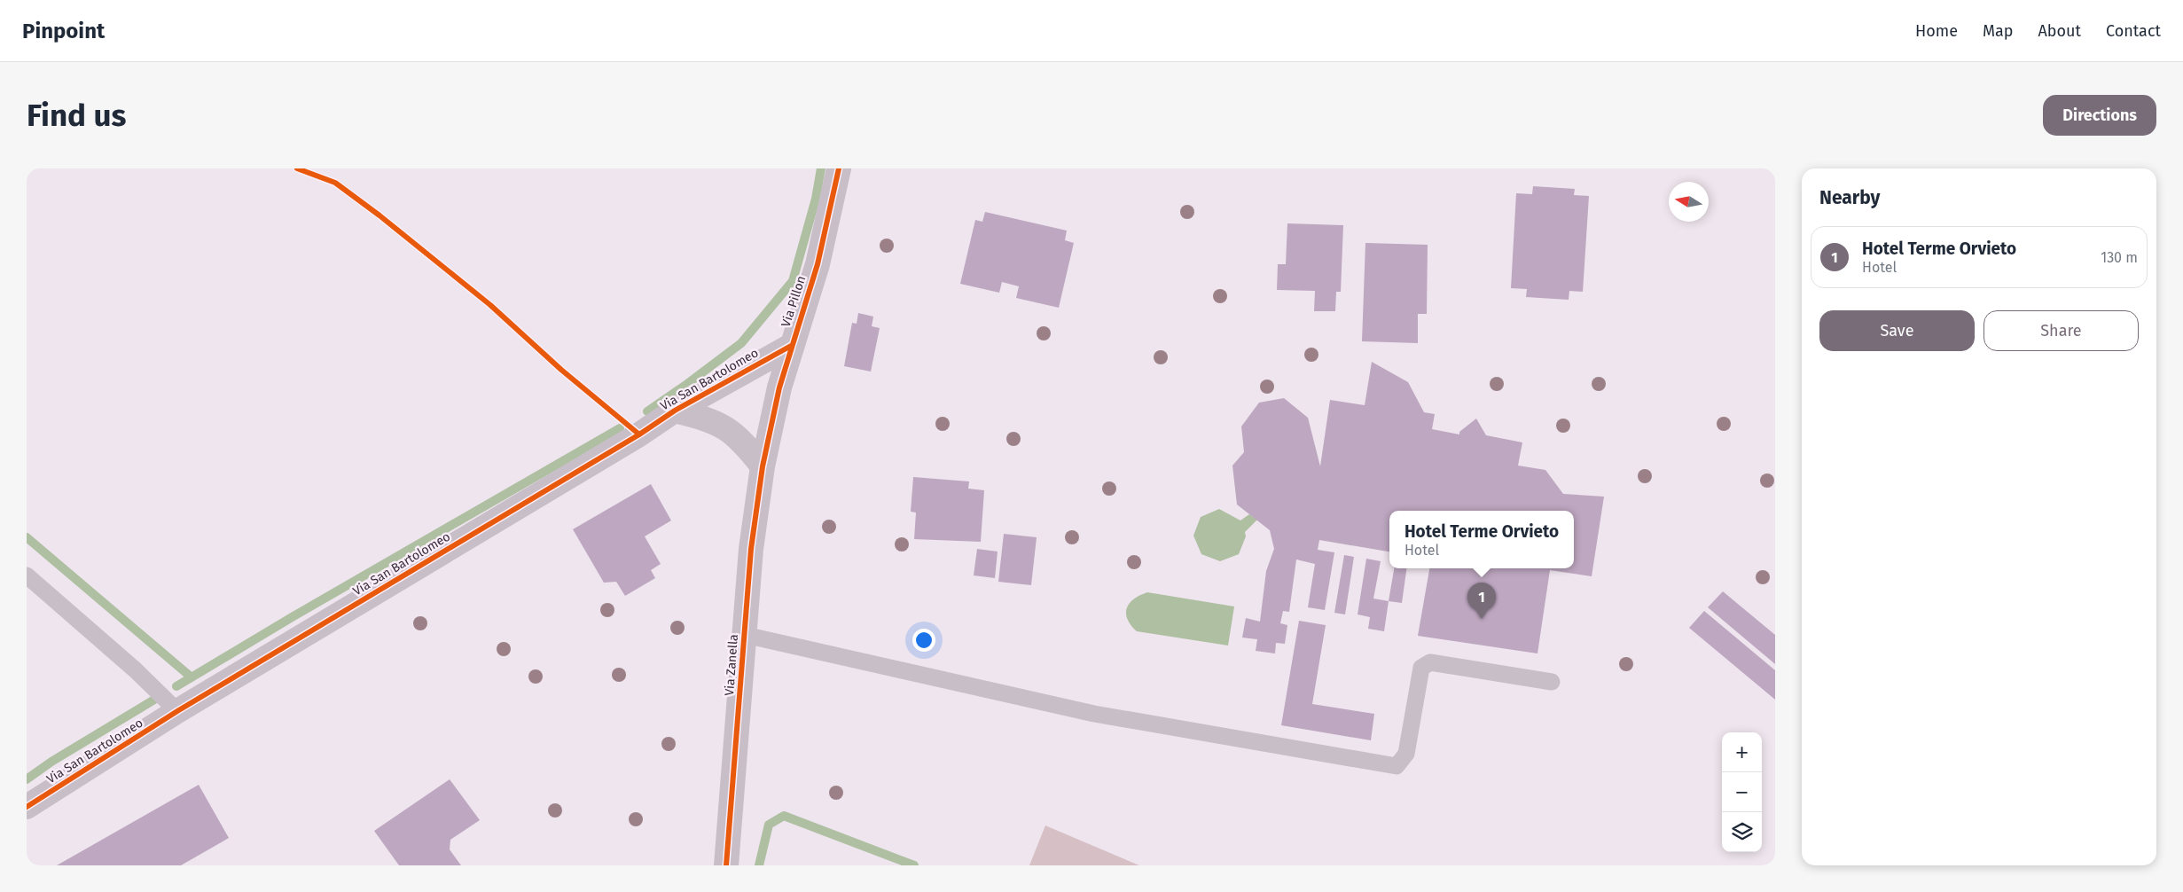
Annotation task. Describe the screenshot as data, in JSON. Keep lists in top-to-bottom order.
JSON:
{
  "streets": {
    "street": ["Via Pillon", "Via San Bartolomeo", "Via Zanella"]
  },
  "crossings": [
    ["Via Pillon", "Via San Bartolomeo"],
    ["Via Pillon", "Via Zanella"],
    ["Via San Bartolomeo", "Via Zanella"]
  ],
  "north": "left",
  "page": {
    "header": "Pinpoint",
    "nav": [
      "Home",
      "Map",
      "About",
      "Contact"
    ],
    "buttons": [
      "Directions",
      ["Save", "Share"]
    ],
    "title": "Find us",
    "heading": "Nearby",
    "list": [
      {
        "mark": "1",
        "name": "Hotel Terme Orvieto",
        "note": "Hotel",
        "value": "130 m"
      }
    ],
    "popup": ["Hotel Terme Orvieto", "Hotel"],
    "pins": "1",
    "map_buttons": ["+", "−"]
  }
}
